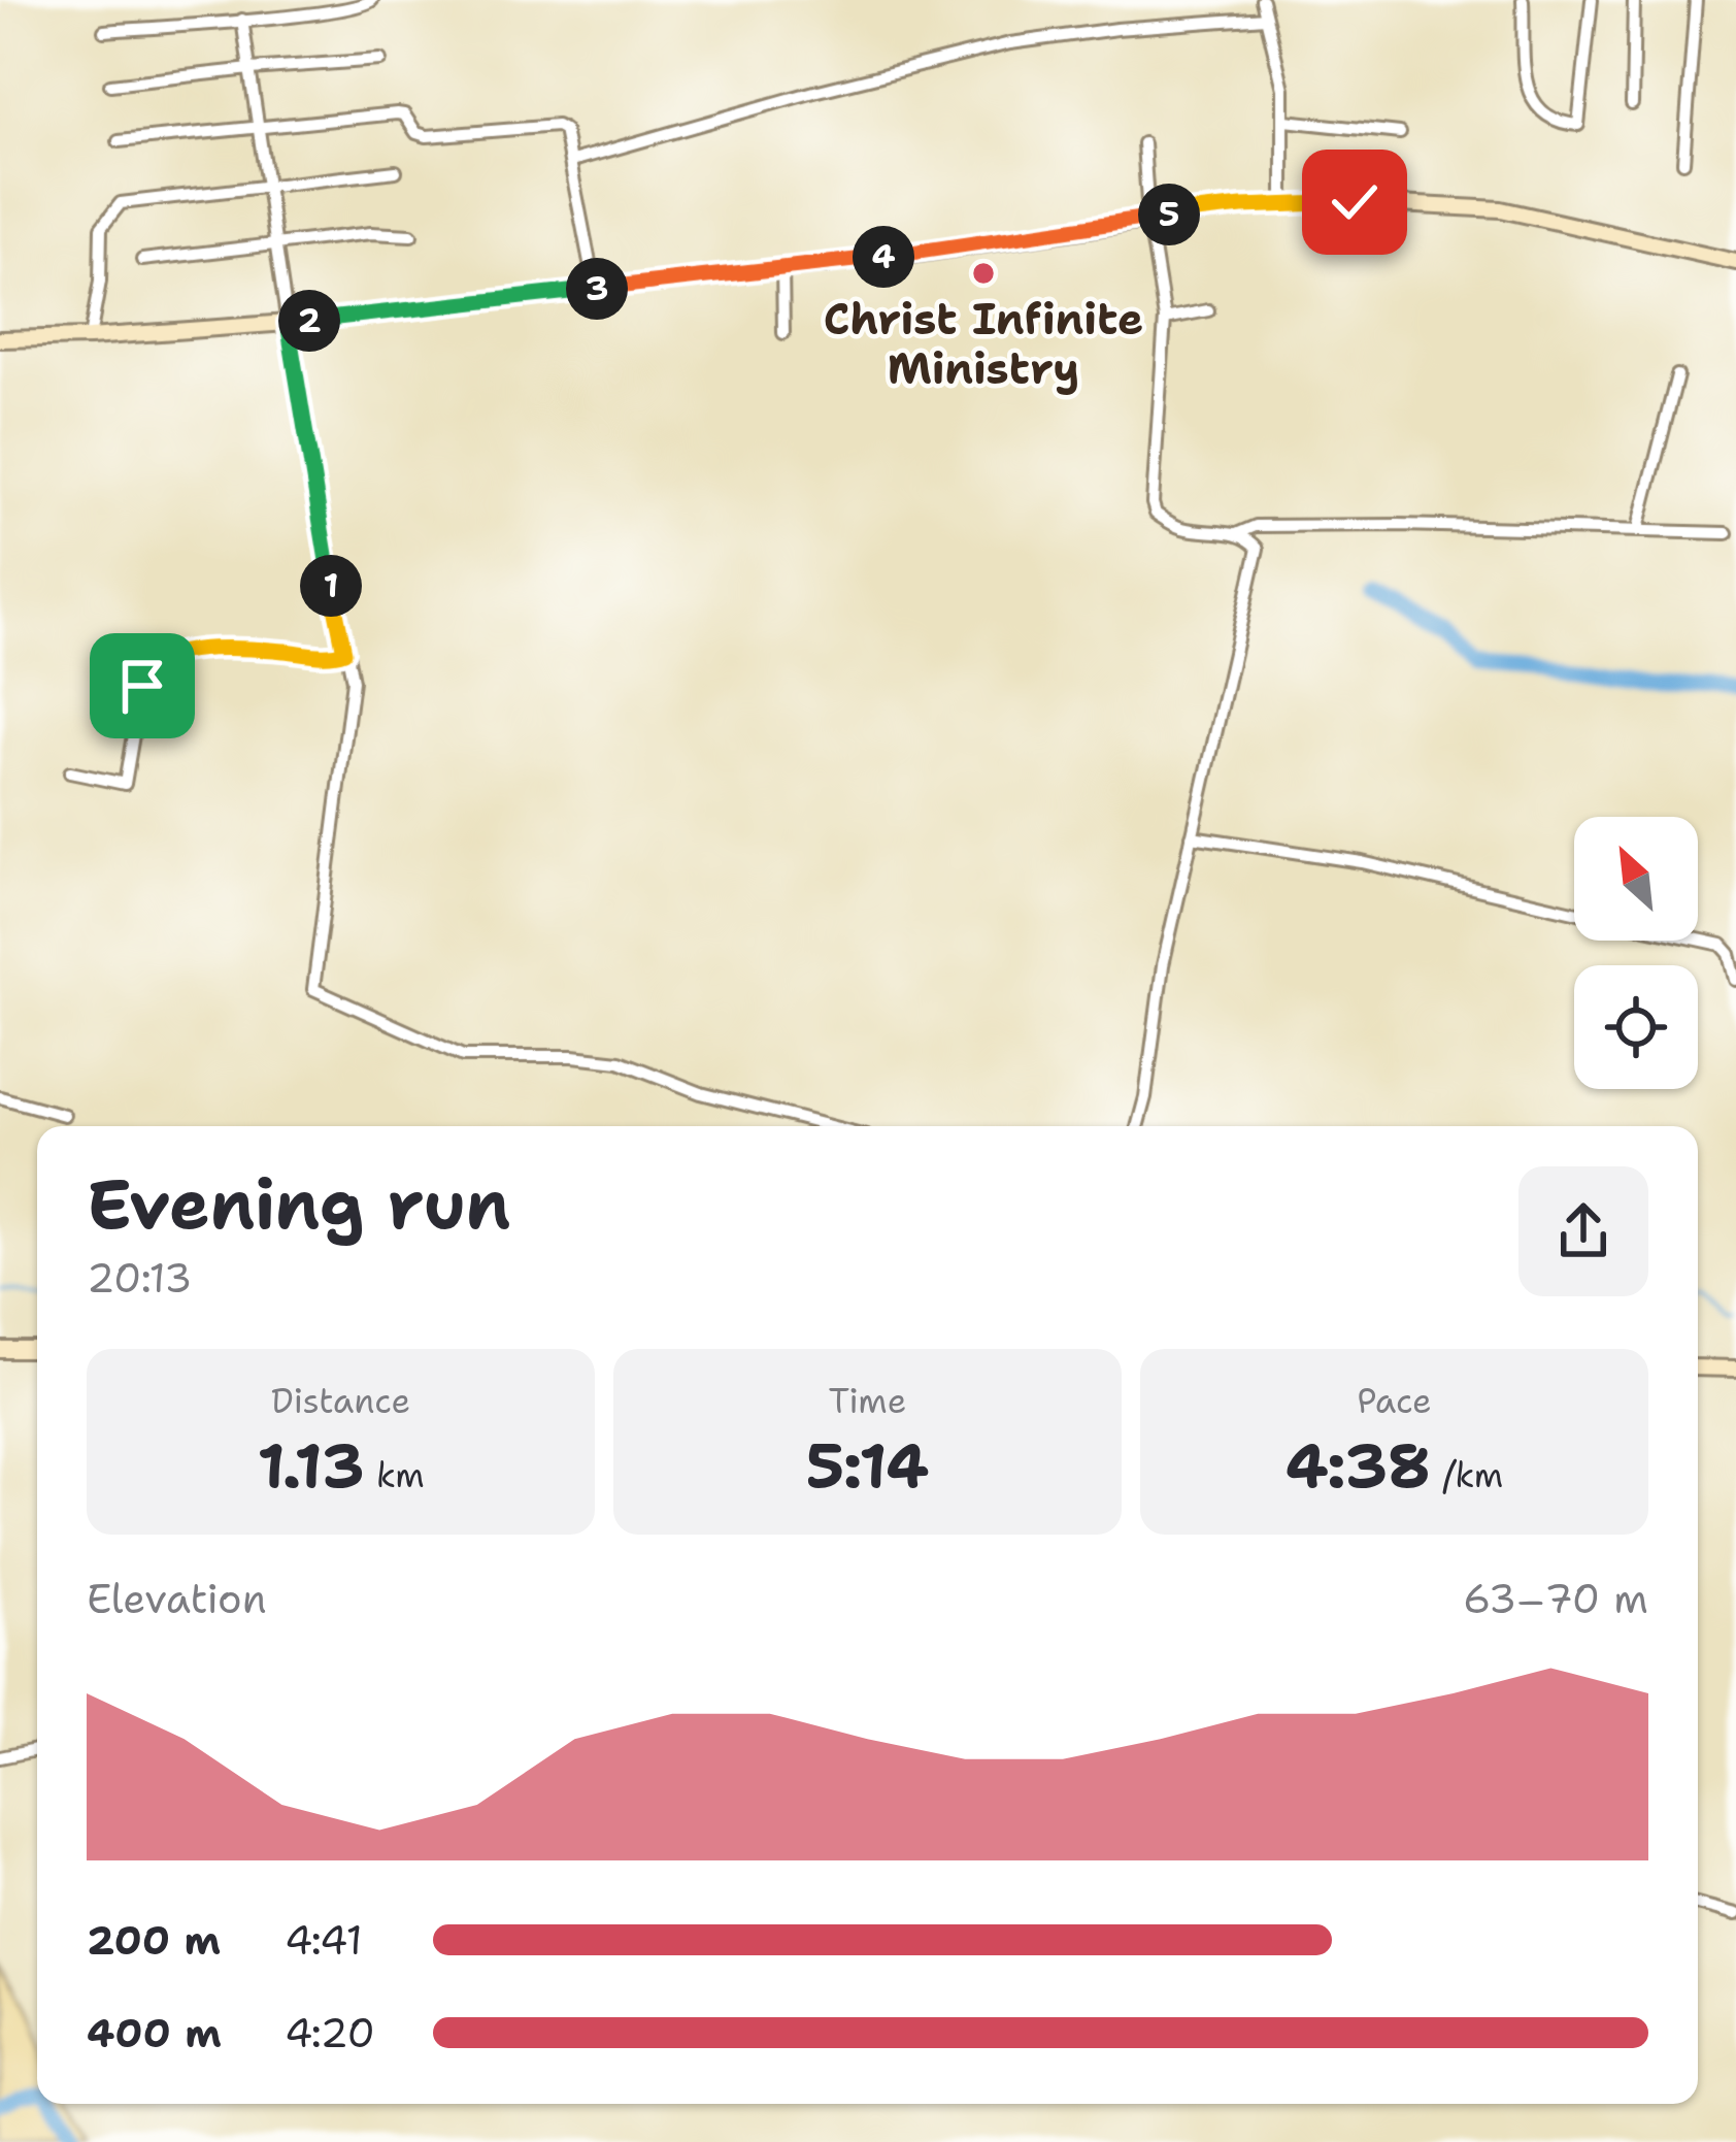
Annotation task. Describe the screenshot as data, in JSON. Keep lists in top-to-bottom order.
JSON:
{
  "places": ["Christ Infinite Ministry"],
  "north": "top left",
  "page": {
    "pins": [
      "5",
      "4",
      "3",
      "2",
      "1"
    ],
    "heading": ["Evening run", "20:13"],
    "stats": [
      ["Distance", "1.13 km"],
      ["Time", "5:14"],
      ["Pace", "4:38 /km"]
    ],
    "chart": ["Elevation", "63–70 m"],
    "list": [
      {
        "name": "200 m",
        "note": "4:41"
      },
      {
        "name": "400 m",
        "note": "4:20"
      }
    ]
  }
}
